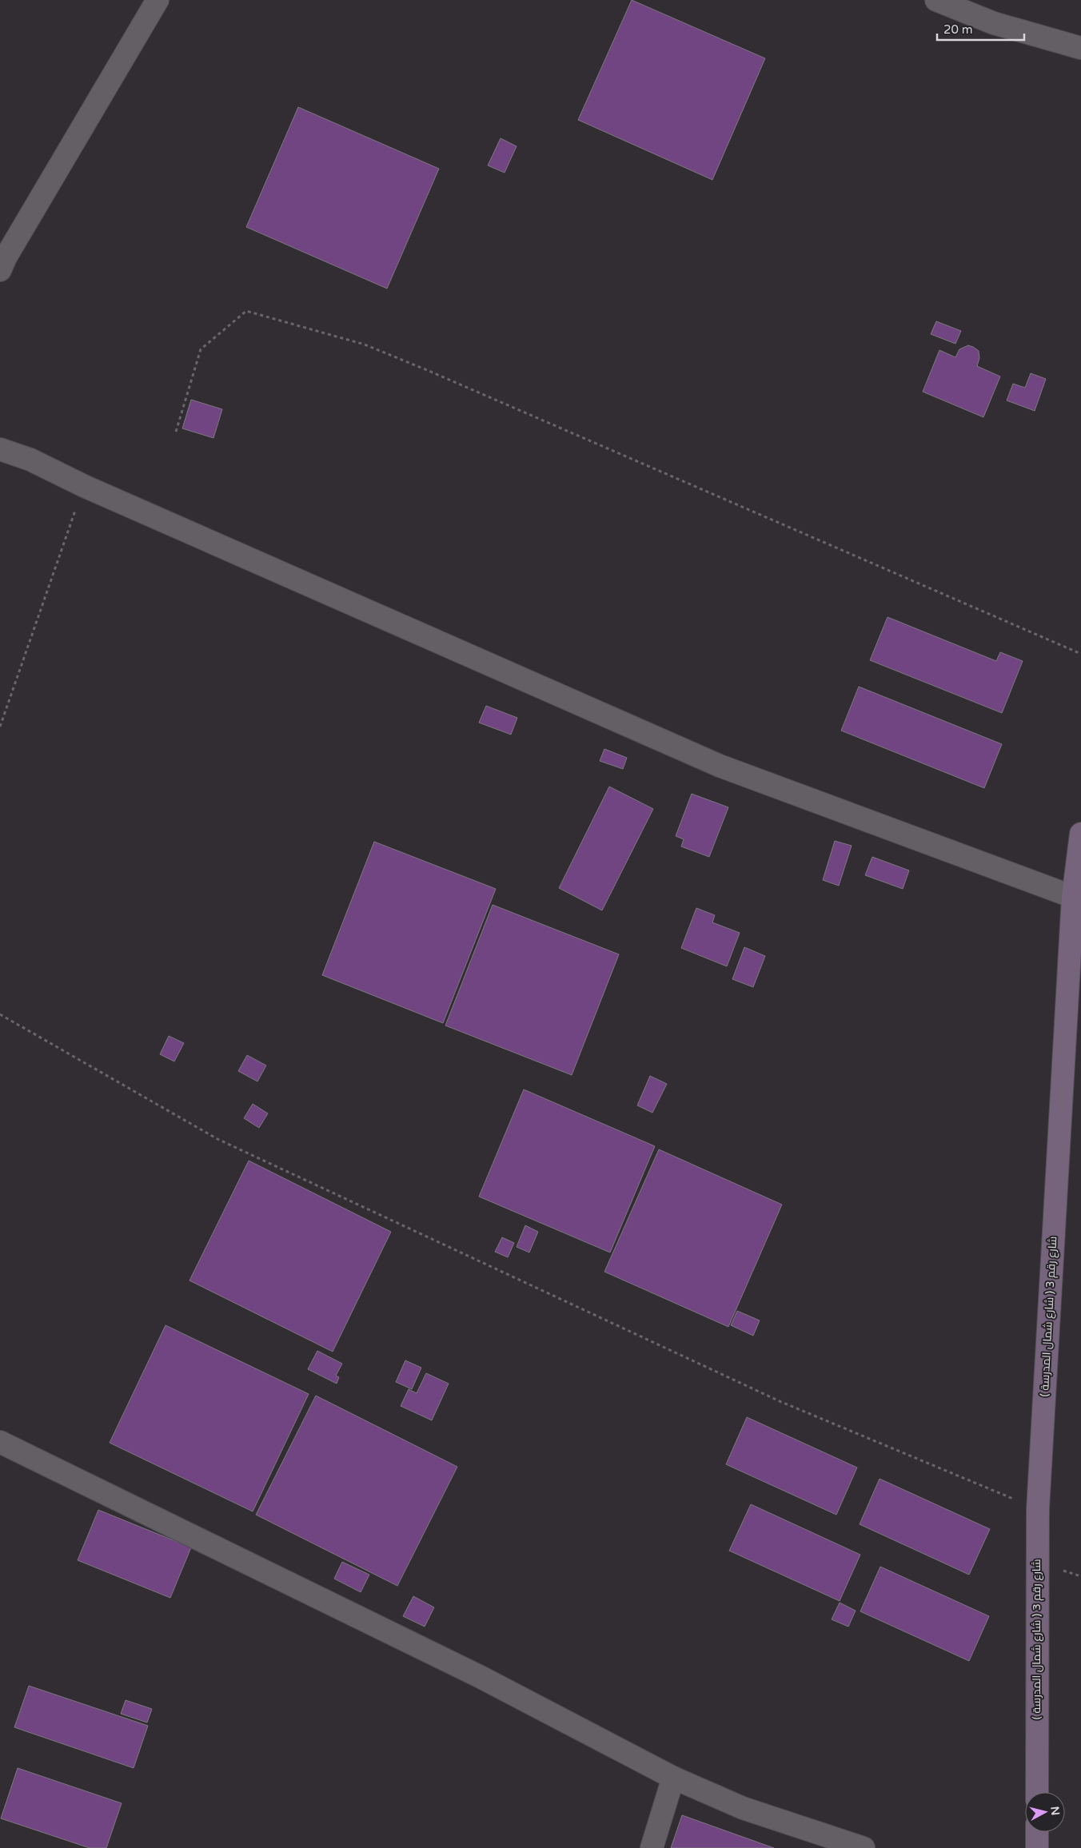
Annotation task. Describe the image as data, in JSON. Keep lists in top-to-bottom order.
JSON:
{
  "streets": {
    "street": ["شارع رقم 3 ( شارع شمال المدرسة )"]
  },
  "scale_bar": "20 m",
  "north": "right"
}
